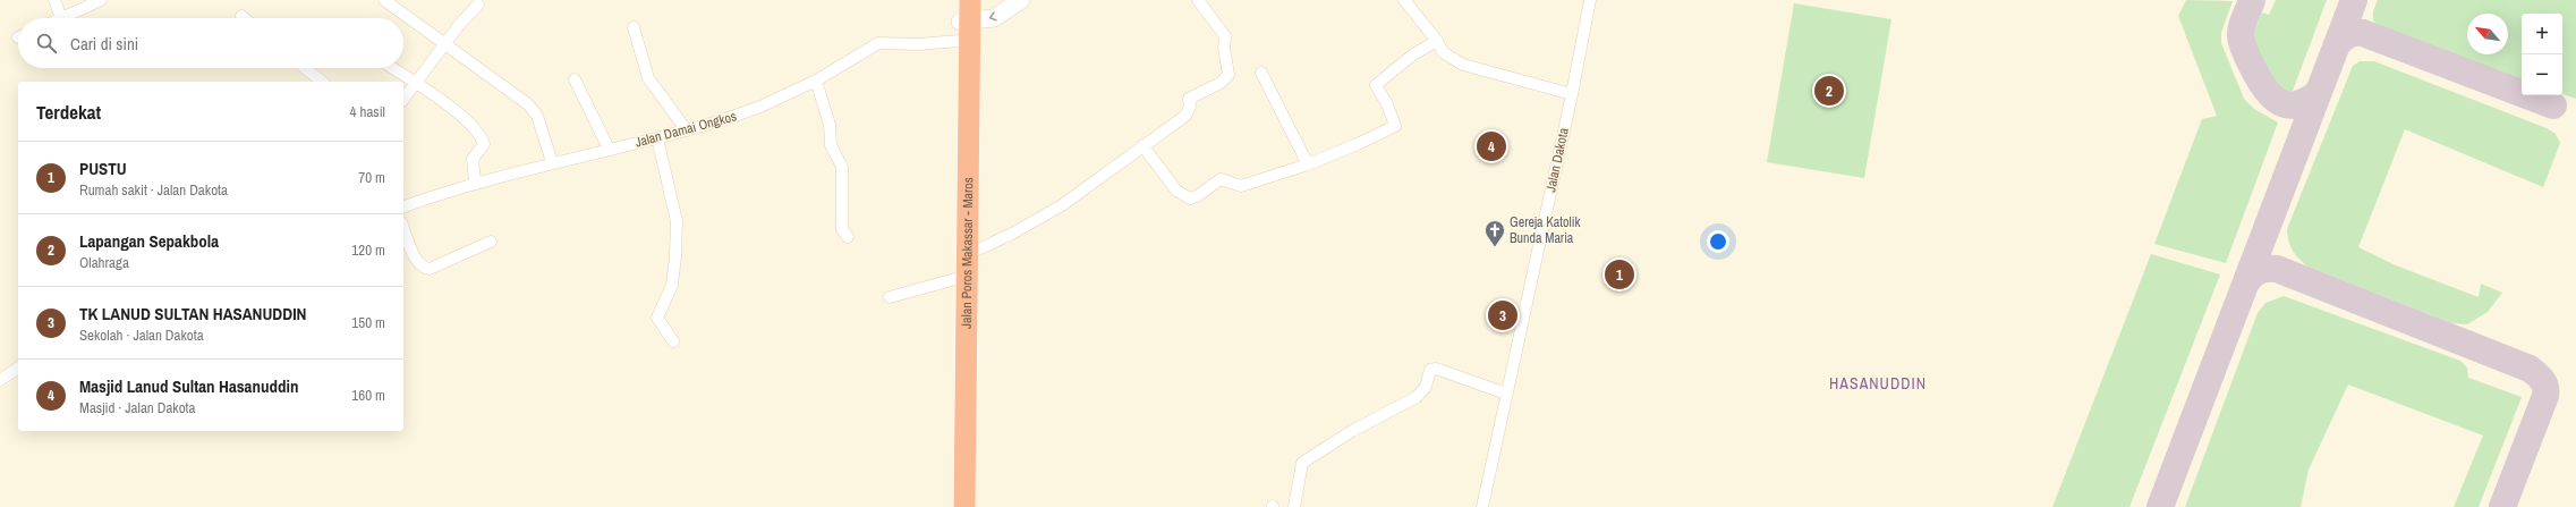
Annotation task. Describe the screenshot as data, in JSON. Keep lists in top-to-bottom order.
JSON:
{
  "streets": {
    "highway": ["Jalan Poros Makassar - Maros"],
    "street": ["Jalan Damai Ongkos", "Jalan Dakota"]
  },
  "crossings": [
    ["Jalan Damai Ongkos", "Jalan Poros Makassar - Maros"]
  ],
  "districts": ["HASANUDDIN"],
  "places": {
    "church": ["Gereja Katolik Bunda Maria"]
  },
  "north": "top left",
  "page": {
    "map_buttons": ["+", "−"],
    "search": "Cari di sini",
    "pins": [
      "2",
      "4",
      "1",
      "3"
    ],
    "heading": ["Terdekat", "4 hasil"],
    "list": [
      {
        "mark": "1",
        "name": "PUSTU",
        "note": "Rumah sakit · Jalan Dakota",
        "value": "70 m"
      },
      {
        "mark": "2",
        "name": "Lapangan Sepakbola",
        "note": "Olahraga",
        "value": "120 m"
      },
      {
        "mark": "3",
        "name": "TK LANUD SULTAN HASANUDDIN",
        "note": "Sekolah · Jalan Dakota",
        "value": "150 m"
      },
      {
        "mark": "4",
        "name": "Masjid Lanud Sultan Hasanuddin",
        "note": "Masjid · Jalan Dakota",
        "value": "160 m"
      }
    ]
  }
}
